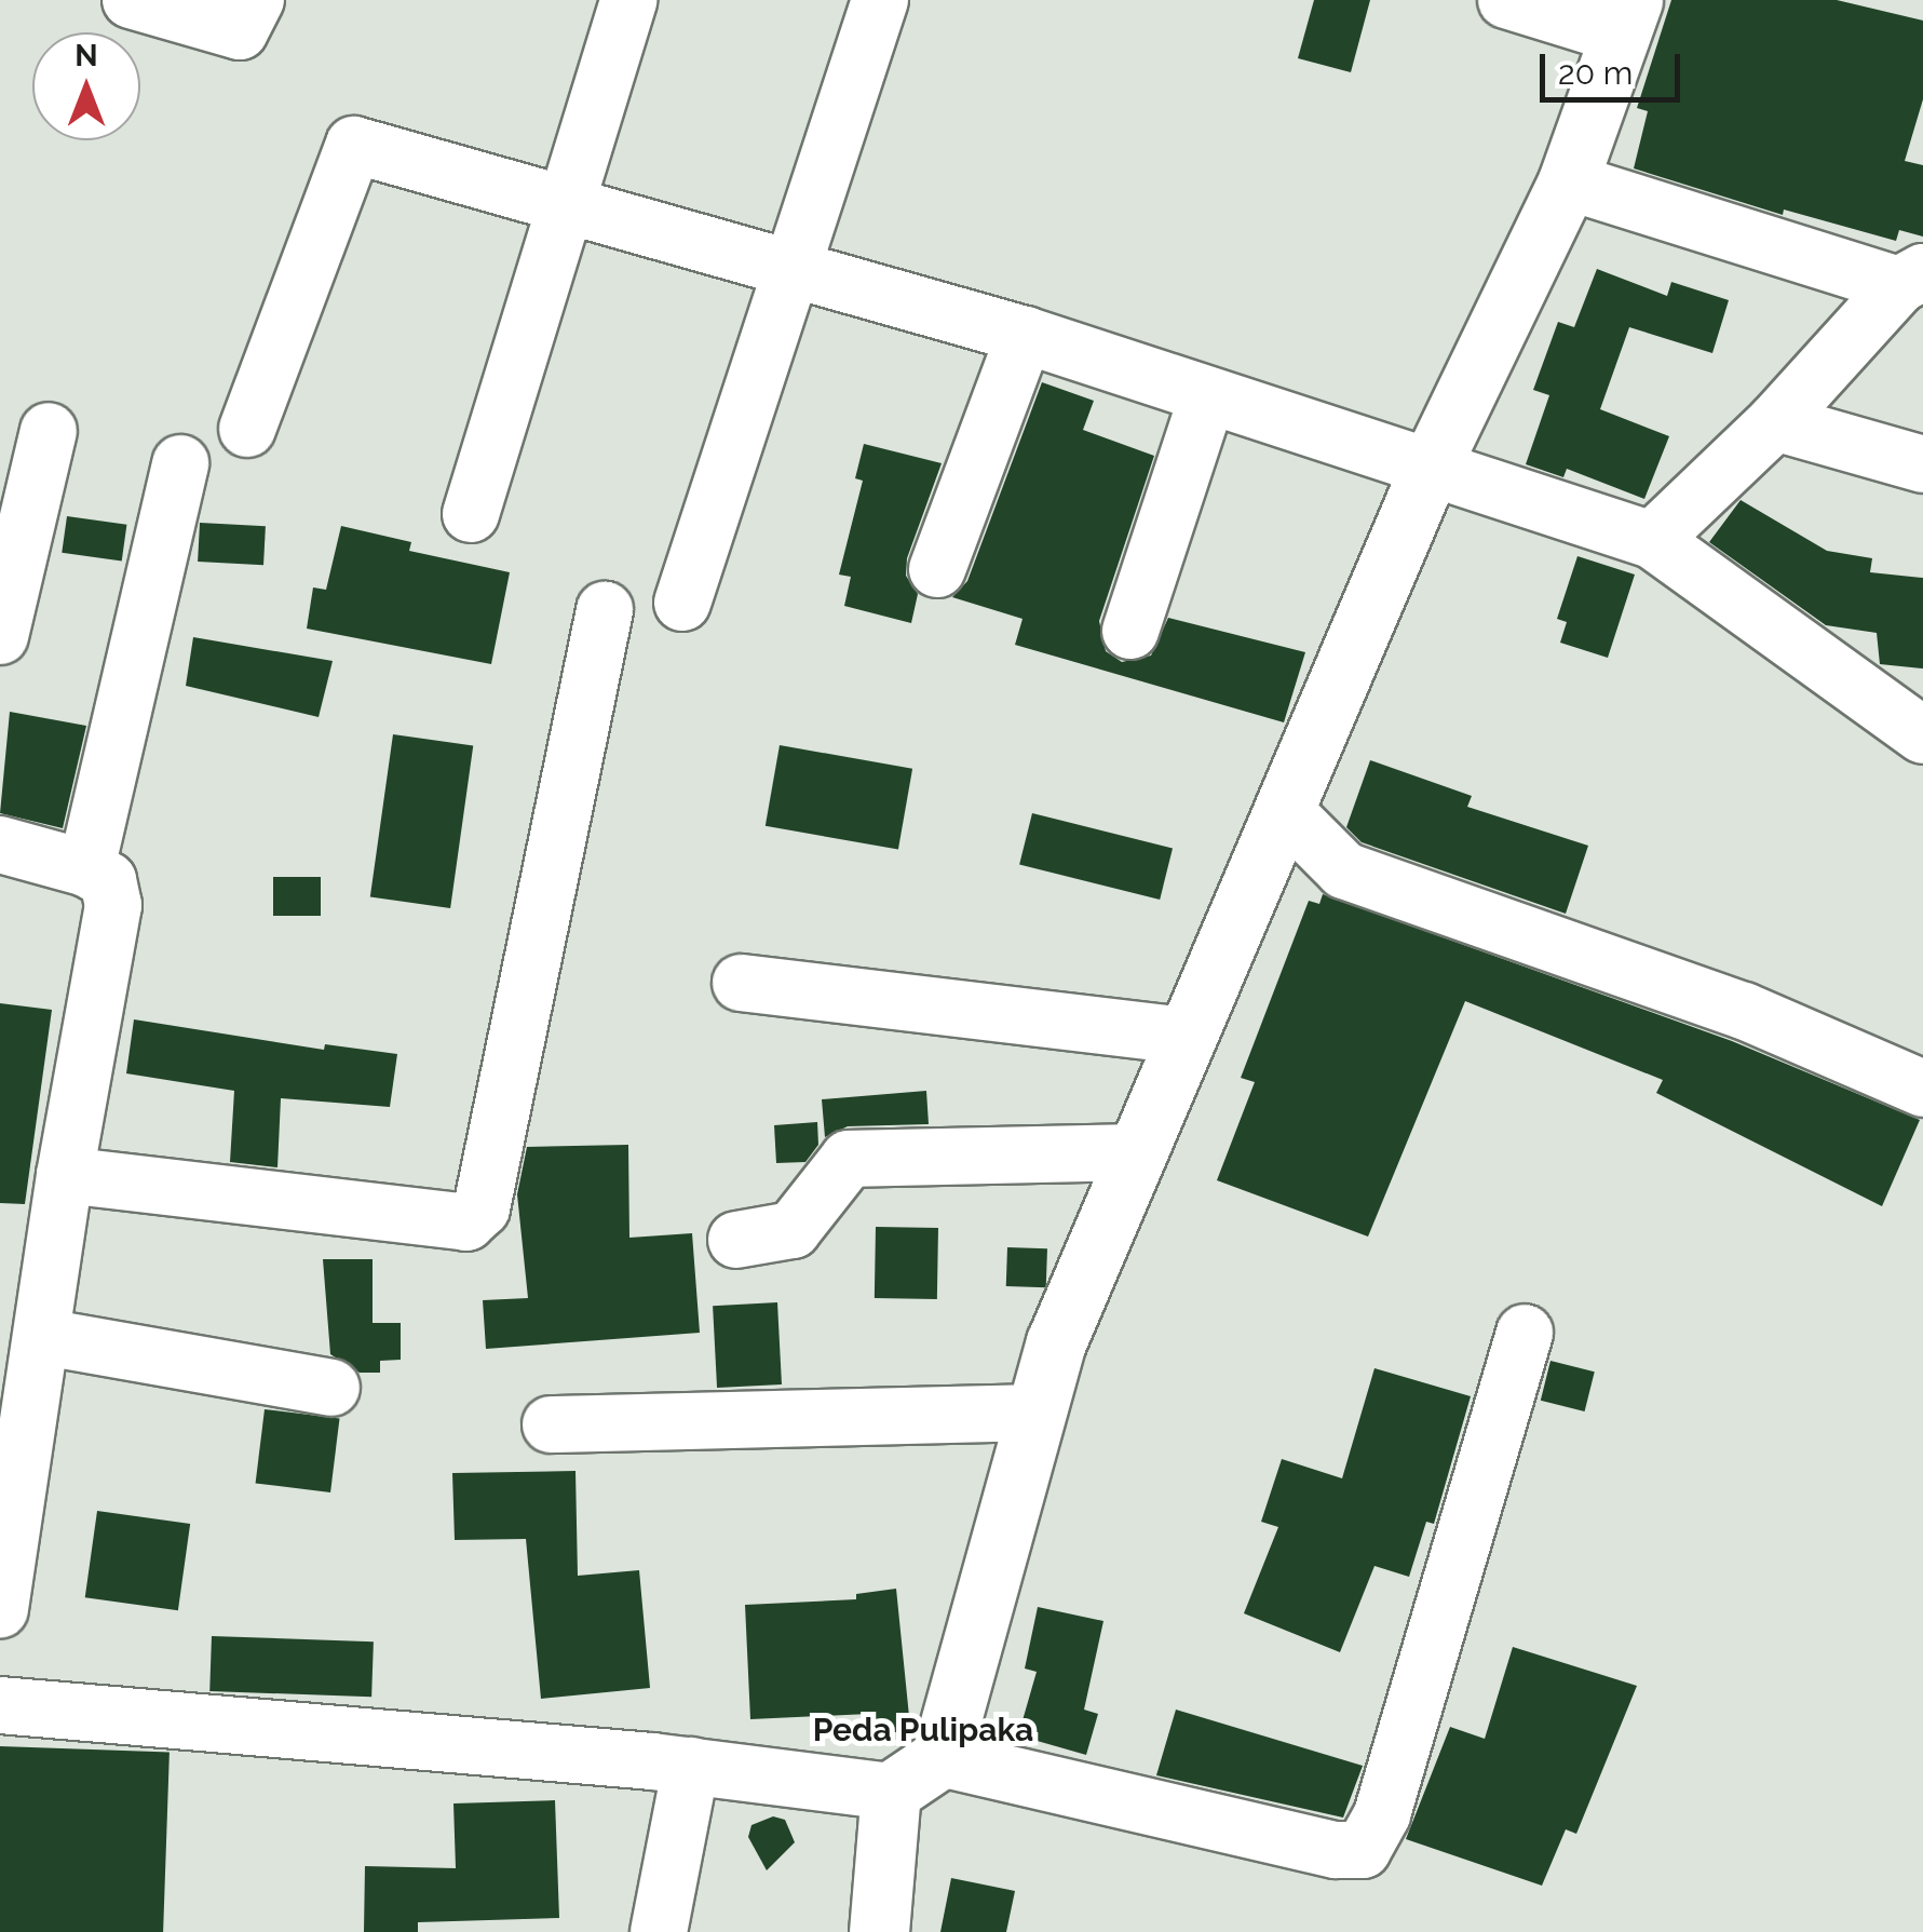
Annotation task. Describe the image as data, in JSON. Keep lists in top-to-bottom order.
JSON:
{
  "districts": ["Peda Pulipaka"],
  "scale_bar": "20 m",
  "north": "top"
}
